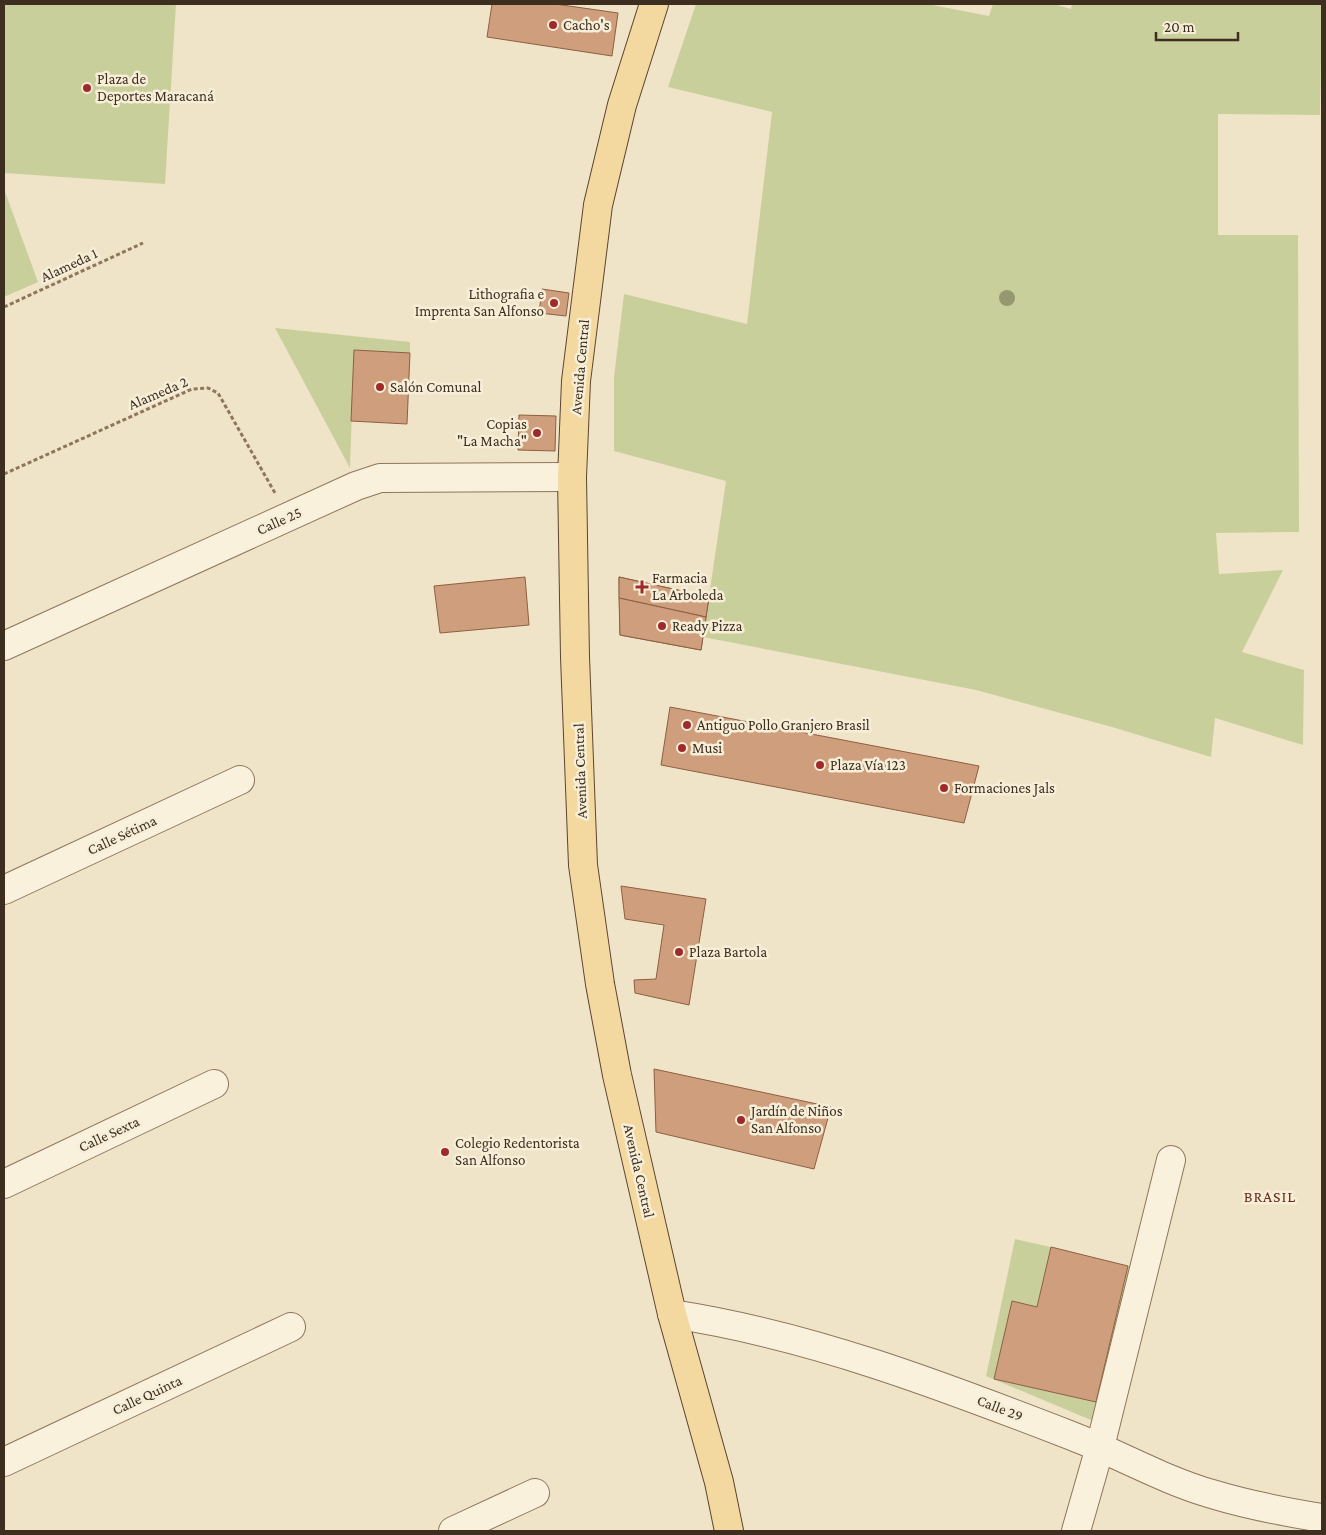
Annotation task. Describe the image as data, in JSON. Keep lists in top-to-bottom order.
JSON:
{
  "streets": {
    "main road": ["Avenida Central"],
    "street": [
      "Calle 25",
      "Calle Sétima",
      "Calle Sexta",
      "Calle Quinta",
      "Calle 29"
    ],
    "path": ["Alameda 1", "Alameda 2"]
  },
  "crossings": [
    ["Avenida Central", "Calle 25"],
    ["Avenida Central", "Calle 29"],
    ["Alameda 2", "Calle 25"]
  ],
  "districts": ["BRASIL"],
  "places": {
    "other": [
      "Cacho's",
      "Plaza de Deportes Maracaná",
      "Lithografia e Imprenta San Alfonso",
      "Salón Comunal",
      "Copias \"La Macha\"",
      "Ready Pizza",
      "Antiguo Pollo Granjero Brasil",
      "Musi",
      "Plaza Vía 123",
      "Formaciones Jals",
      "Plaza Bartola",
      "Jardín de Niños San Alfonso",
      "Colegio Redentorista San Alfonso"
    ],
    "health": ["Farmacia La Arboleda"]
  },
  "scale_bar": "20 m"
}
